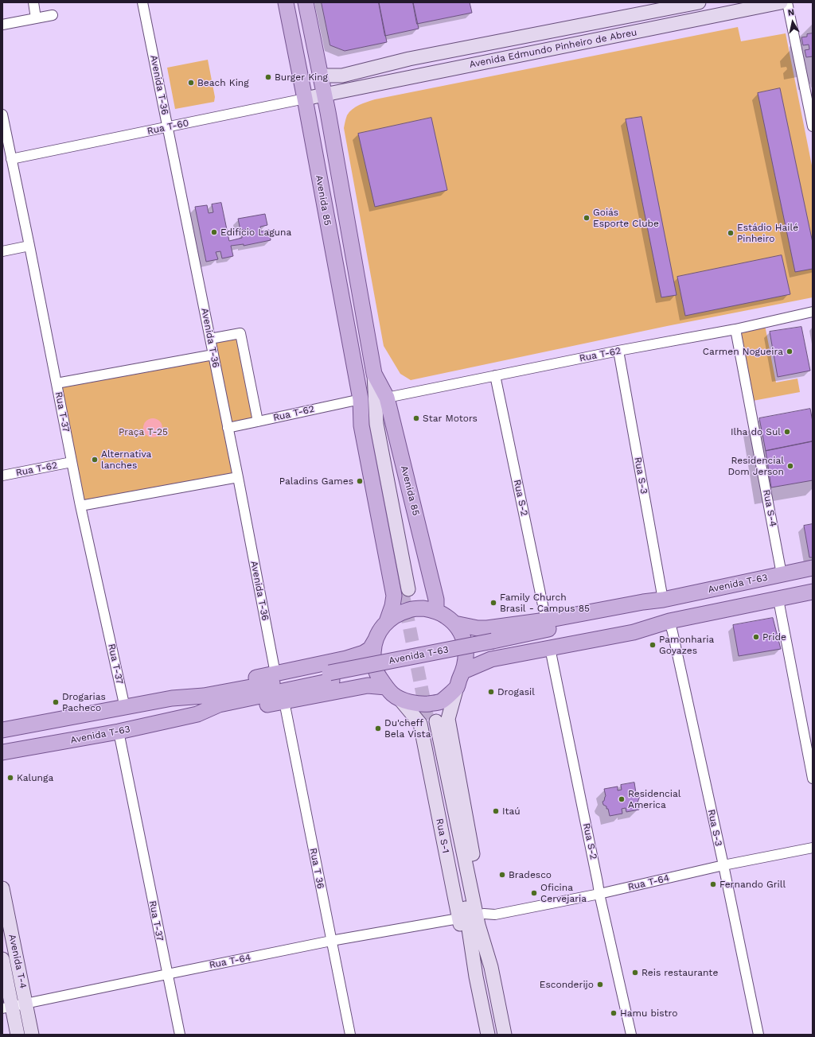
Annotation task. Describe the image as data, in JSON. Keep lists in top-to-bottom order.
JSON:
{
  "streets": {
    "main road": [
      "Avenida Edmundo Pinheiro de Abreu",
      "Rua T-60",
      "Avenida 85",
      "Avenida T-63",
      "Rua S-1",
      "Avenida T-4"
    ],
    "street": [
      "Avenida T-36",
      "Rua T-62",
      "Rua T-37",
      "Rua S-3",
      "Rua S-2",
      "Rua S-4",
      "Rua T 36",
      "Rua T-64"
    ]
  },
  "crossings": [
    ["Avenida Edmundo Pinheiro de Abreu", "Rua T-60"],
    ["Avenida Edmundo Pinheiro de Abreu", "Avenida 85"],
    ["Avenida T-36", "Rua T-60"],
    ["Avenida T-36", "Rua T-62"],
    ["Avenida T-36", "Avenida T-63"],
    ["Rua T-60", "Avenida 85"],
    ["Rua T-60", "Rua T-37"],
    ["Avenida 85", "Rua T-62"],
    ["Avenida 85", "Avenida T-63"],
    ["Avenida 85", "Rua S-1"],
    ["Rua T-62", "Rua T-37"],
    ["Rua T-62", "Rua S-3"],
    ["Rua T-62", "Rua S-2"],
    ["Rua T-62", "Rua S-4"],
    ["Rua T-37", "Avenida T-63"],
    ["Rua T-37", "Rua T-64"],
    ["Rua S-3", "Avenida T-63"],
    ["Rua S-3", "Rua T-64"],
    ["Rua S-2", "Avenida T-63"],
    ["Rua S-2", "Rua T-64"],
    ["Rua S-4", "Avenida T-63"],
    ["Avenida T-63", "Rua S-1"],
    ["Avenida T-63", "Rua T 36"],
    ["Rua S-1", "Rua T-64"],
    ["Rua T 36", "Rua T-64"],
    ["Rua T-64", "Avenida T-4"]
  ],
  "parks": ["Praça T-25"],
  "places": [
    "Burger King",
    "Beach King",
    "Goiás Esporte Clube",
    "Edifício Laguna",
    "Estádio Hailé Pinheiro",
    "Carmen Nogueira",
    "Star Motors",
    "Ilha do Sul",
    "Alternativa lanches",
    "Residencial Dom Jerson",
    "Paladins Games",
    "Family Church Brasil - Campus 85",
    "Pride",
    "Pamonharia Goyazes",
    "Drogasil",
    "Drogarias Pacheco",
    "Du'cheff Bela Vista",
    "Kalunga",
    "Residencial America",
    "Itaú",
    "Bradesco",
    "Fernando Grill",
    "Oficina Cervejaria",
    "Reis restaurante",
    "Esconderijo",
    "Hamu bistro"
  ],
  "north": "top"
}
